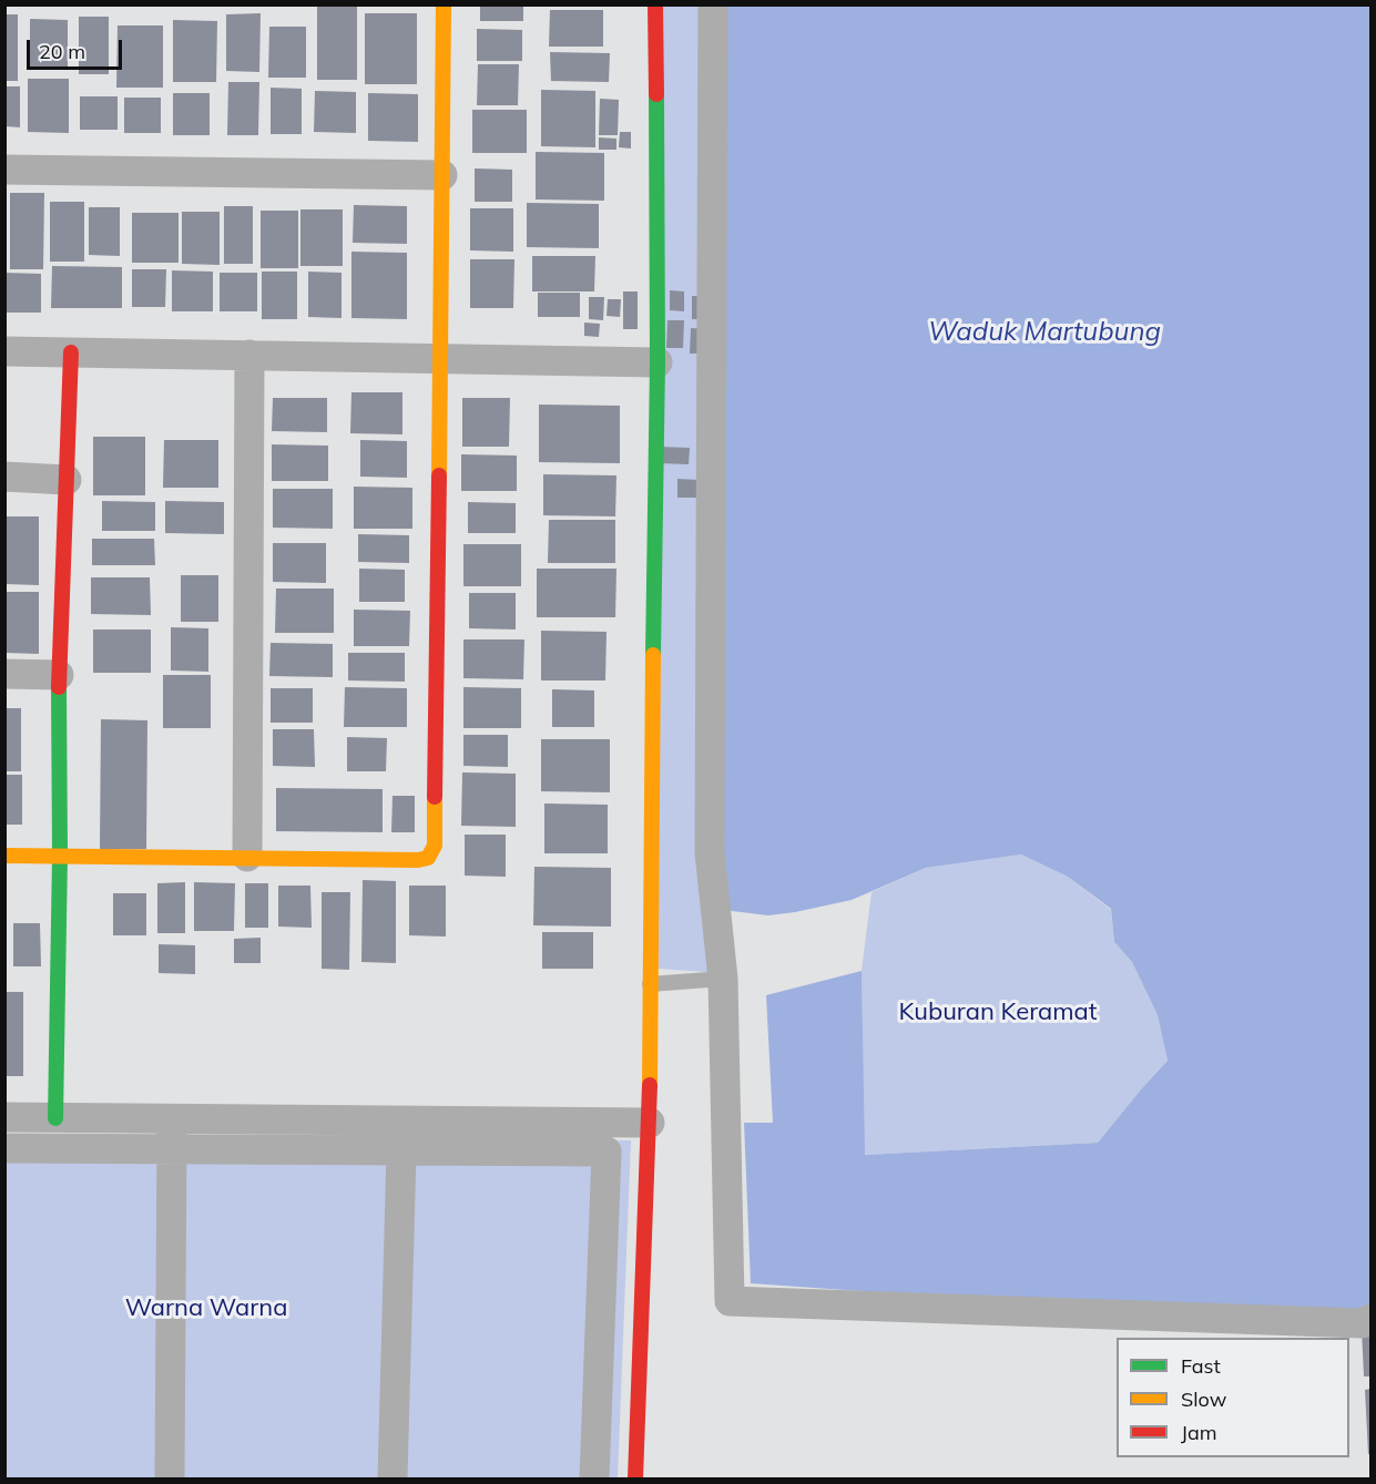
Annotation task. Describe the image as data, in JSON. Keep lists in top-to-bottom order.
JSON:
{
  "water": ["Waduk Martubung"],
  "parks": ["Kuburan Keramat", "Warna Warna"],
  "legend": ["Fast", "Slow", "Jam"],
  "scale_bar": "20 m"
}
